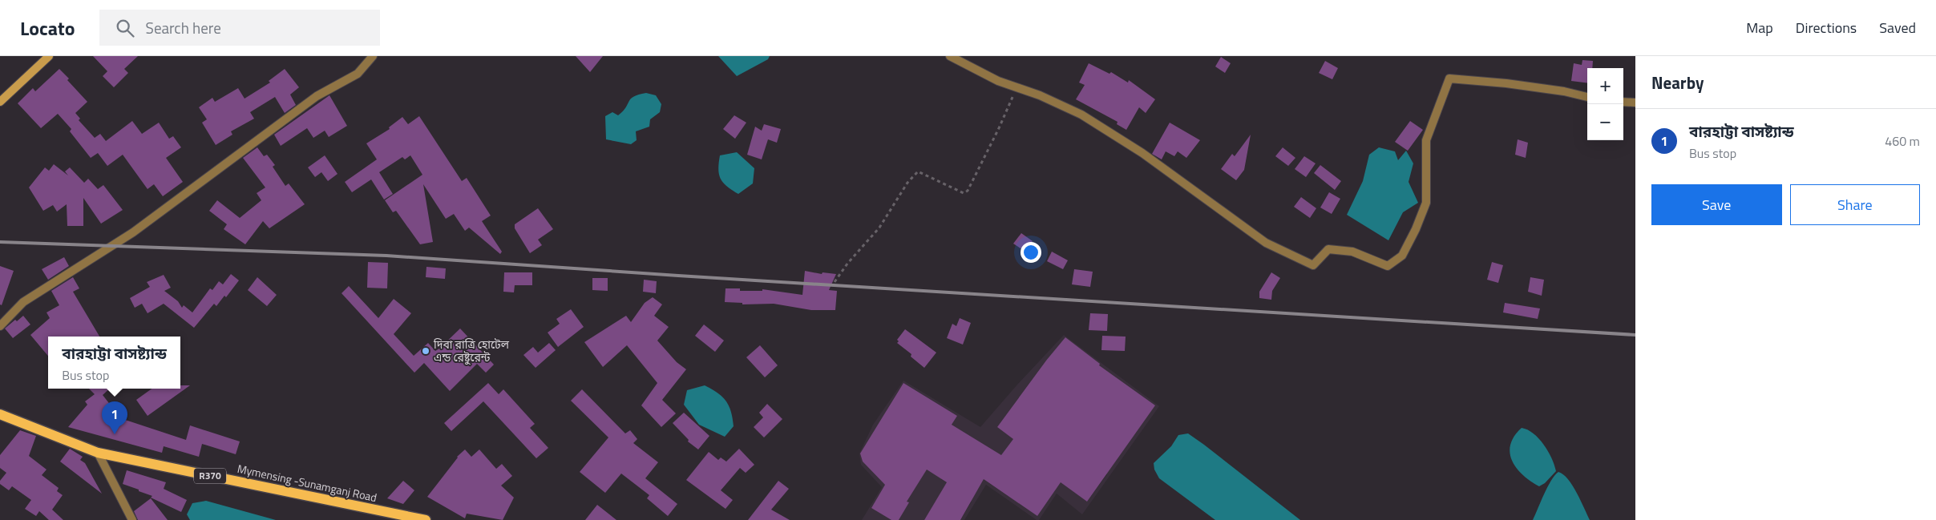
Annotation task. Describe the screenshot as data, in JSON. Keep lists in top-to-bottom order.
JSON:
{
  "streets": {
    "main road": ["R370", "Mymensing -Sunamganj Road"]
  },
  "places": ["দিবা রাত্রি হোটেল এন্ড রেষ্টুরেন্ট"],
  "page": {
    "header": "Locato",
    "search": "Search here",
    "nav": ["Map", "Directions", "Saved"],
    "heading": "Nearby",
    "map_buttons": ["+", "−"],
    "list": [
      {
        "mark": "1",
        "name": "বারহাট্টা বাসষ্ট্যান্ড",
        "note": "Bus stop",
        "value": "460 m"
      }
    ],
    "buttons": ["Save", "Share"],
    "popup": ["বারহাট্টা বাসষ্ট্যান্ড", "Bus stop"],
    "pins": "1"
  }
}
